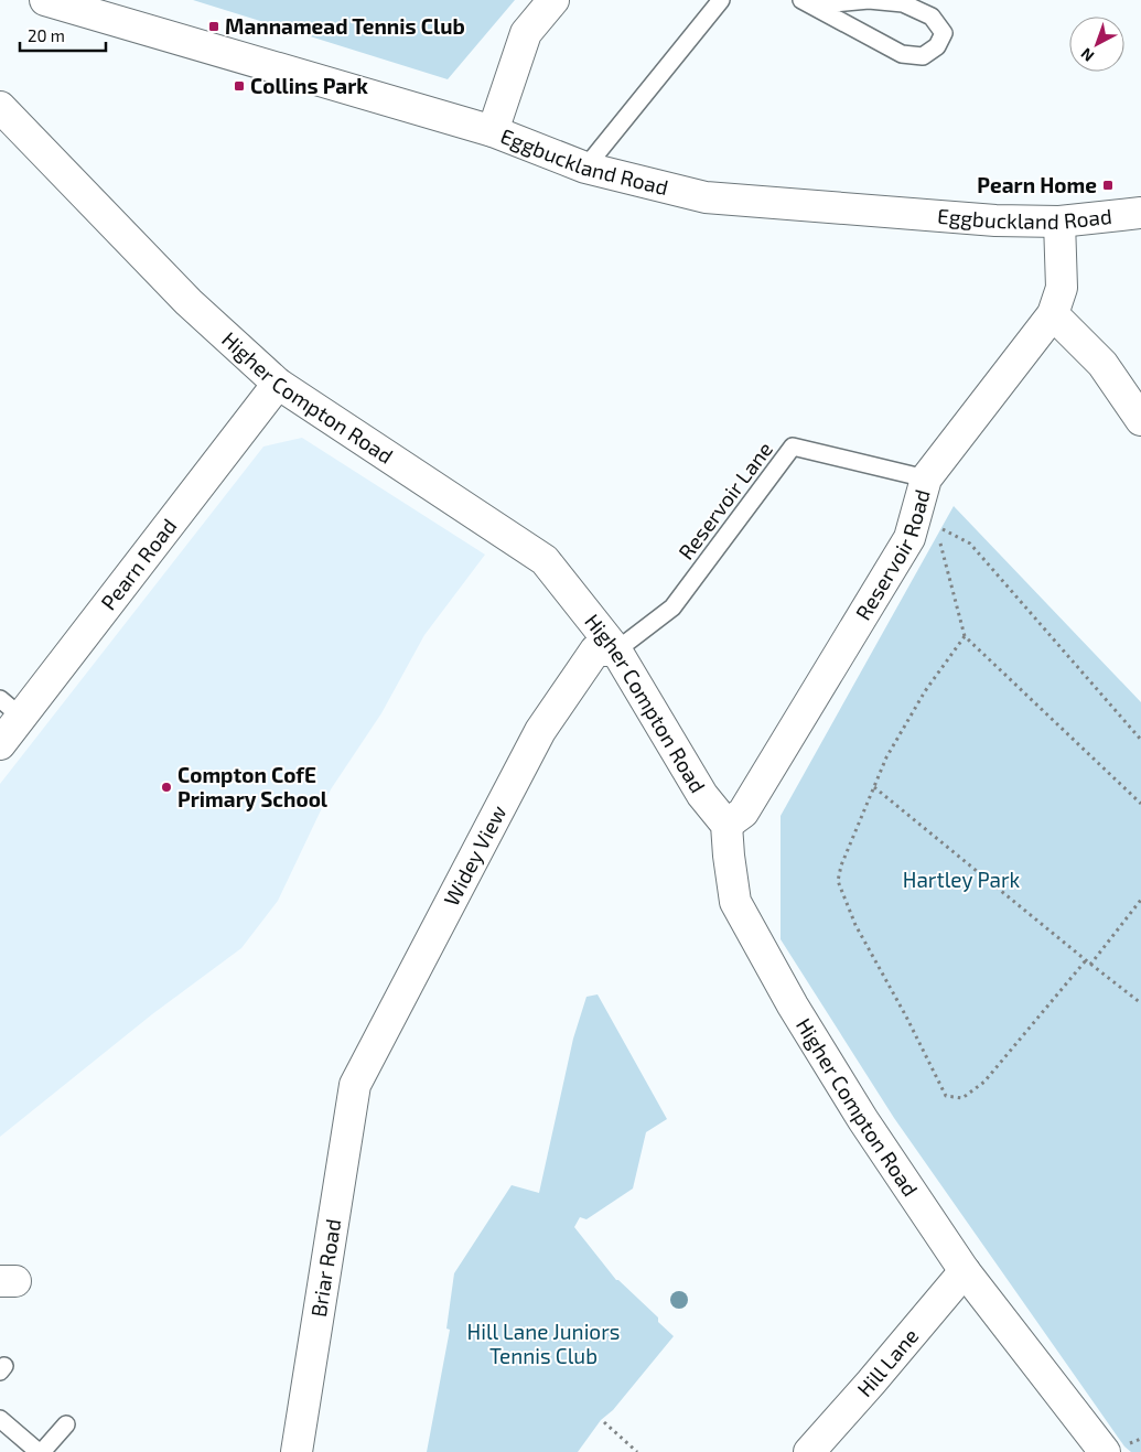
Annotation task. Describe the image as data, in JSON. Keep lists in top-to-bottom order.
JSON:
{
  "streets": {
    "street": [
      "Eggbuckland Road",
      "Higher Compton Road",
      "Reservoir Road",
      "Pearn Road",
      "Widey View",
      "Briar Road",
      "Hill Lane"
    ],
    "lane": ["Reservoir Lane"]
  },
  "crossings": [
    ["Eggbuckland Road", "Reservoir Road"],
    ["Higher Compton Road", "Reservoir Lane"],
    ["Higher Compton Road", "Reservoir Road"],
    ["Higher Compton Road", "Pearn Road"],
    ["Higher Compton Road", "Widey View"],
    ["Higher Compton Road", "Hill Lane"],
    ["Reservoir Lane", "Reservoir Road"],
    ["Reservoir Lane", "Widey View"],
    ["Widey View", "Briar Road"]
  ],
  "parks": ["Hartley Park", "Hill Lane Juniors Tennis Club"],
  "places": {
    "transit": ["Mannamead Tennis Club", "Collins Park", "Pearn Home"],
    "other": ["Compton CofE Primary School"]
  },
  "scale_bar": "20 m",
  "north": "bottom left"
}
